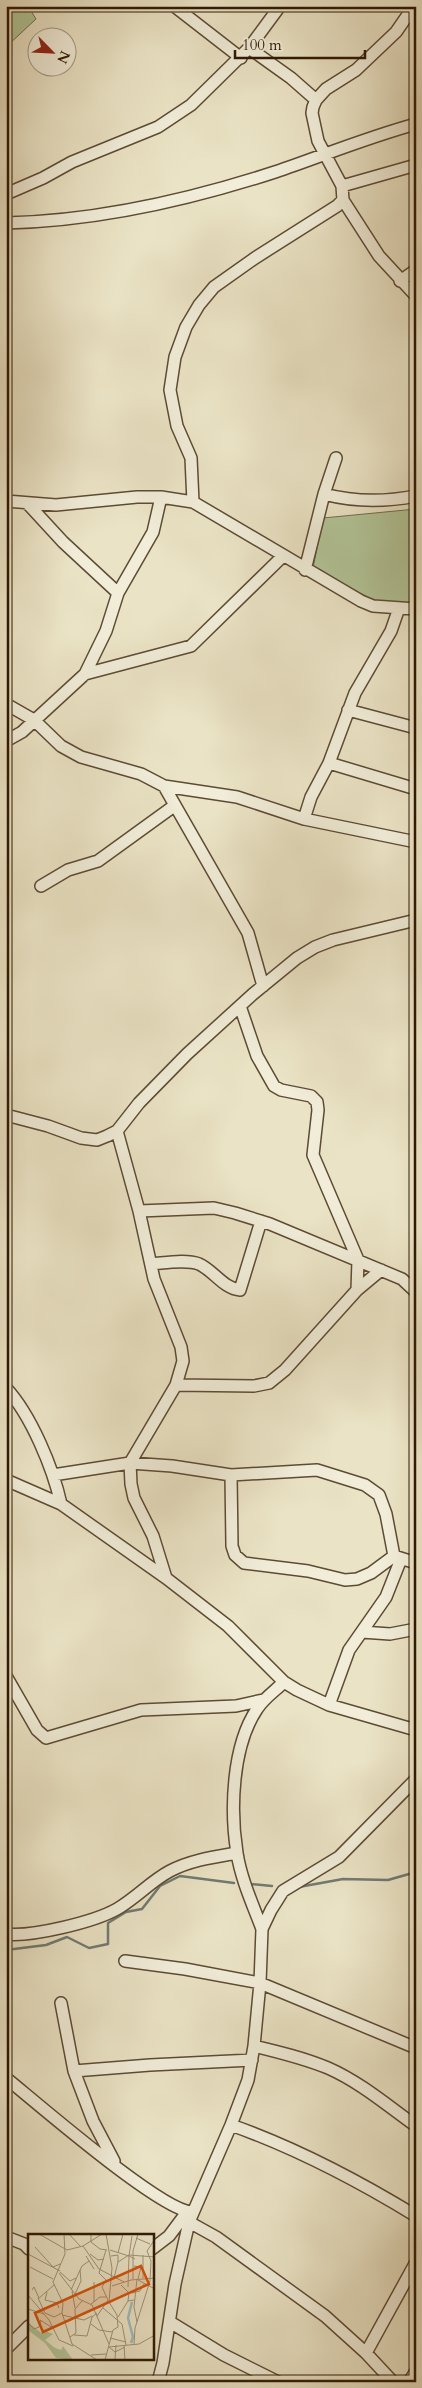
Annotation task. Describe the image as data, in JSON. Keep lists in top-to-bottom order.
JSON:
{
  "scale_bar": "100 m",
  "north": "bottom right"
}
